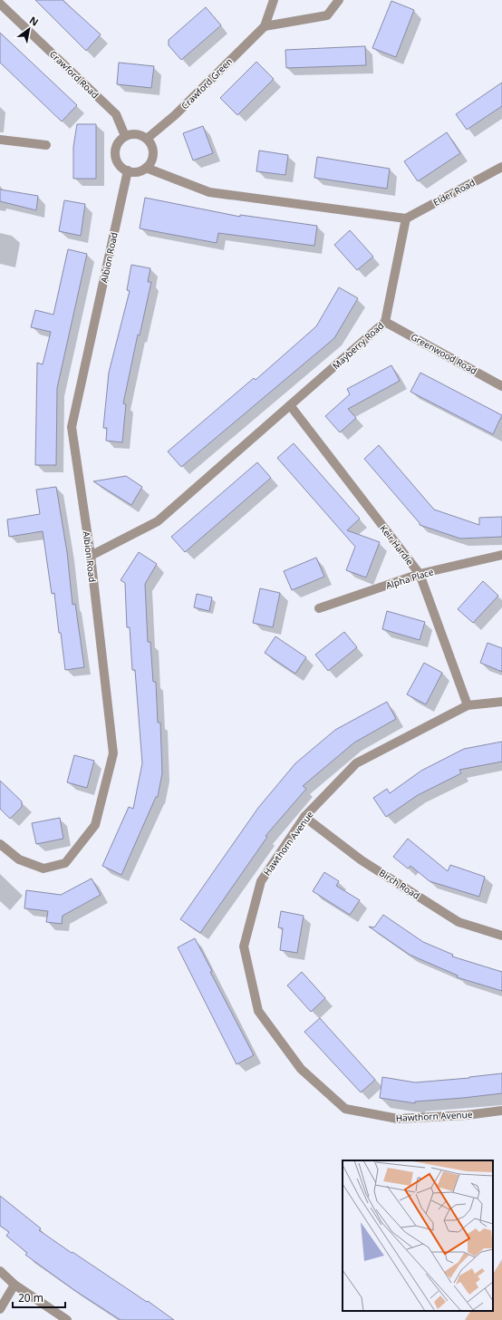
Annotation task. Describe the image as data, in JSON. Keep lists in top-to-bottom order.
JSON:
{
  "streets": {
    "street": [
      "Crawford Road",
      "Crawford Green",
      "Elder Road",
      "Albion Road",
      "Mayberry Road",
      "Greenwood Road",
      "Keir Hardie",
      "Alpha Place",
      "Hawthorn Avenue",
      "Birch Road"
    ]
  },
  "crossings": [
    ["Crawford Road", "Crawford Green"],
    ["Crawford Road", "Albion Road"],
    ["Crawford Green", "Albion Road"],
    ["Elder Road", "Mayberry Road"],
    ["Albion Road", "Mayberry Road"],
    ["Mayberry Road", "Greenwood Road"],
    ["Mayberry Road", "Keir Hardie"],
    ["Keir Hardie", "Alpha Place"],
    ["Keir Hardie", "Hawthorn Avenue"],
    ["Hawthorn Avenue", "Birch Road"]
  ],
  "scale_bar": "20 m",
  "north": "top right"
}
